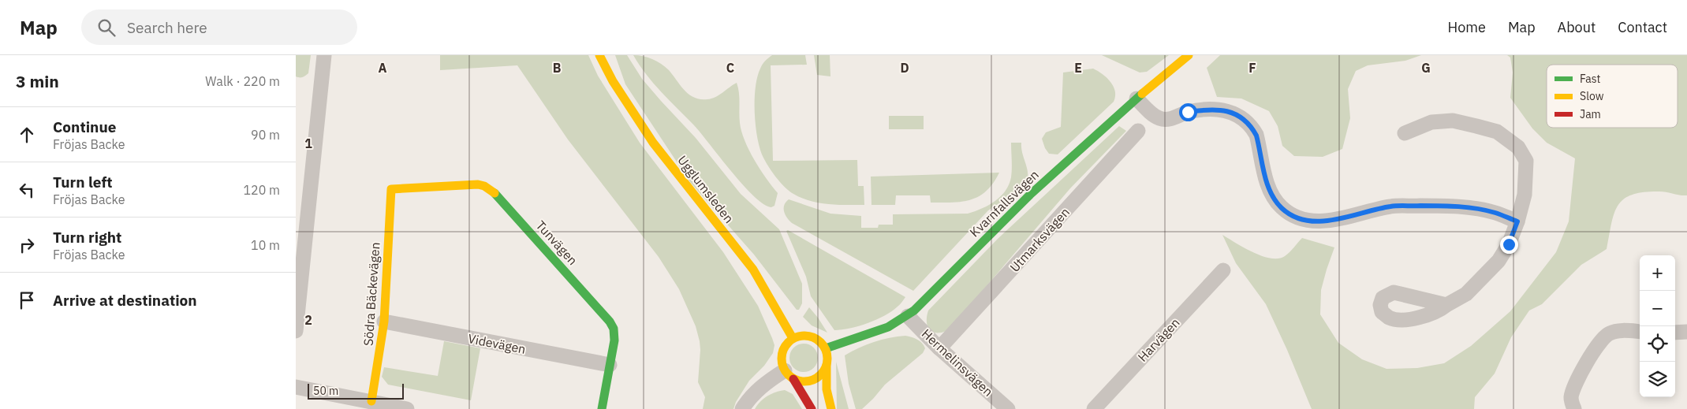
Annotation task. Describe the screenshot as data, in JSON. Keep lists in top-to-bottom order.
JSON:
{
  "streets": {
    "street": [
      "Ugglumsleden",
      "Kvarnfallsvägen",
      "Utmarksvägen",
      "Tunvägen",
      "Södra Bäckevägen",
      "Harvägen",
      "Videvägen",
      "Hermelinsvägen"
    ]
  },
  "crossings": [
    ["Ugglumsleden", "Kvarnfallsvägen"],
    ["Kvarnfallsvägen", "Hermelinsvägen"],
    ["Utmarksvägen", "Hermelinsvägen"],
    ["Tunvägen", "Södra Bäckevägen"],
    ["Tunvägen", "Videvägen"],
    ["Södra Bäckevägen", "Videvägen"]
  ],
  "legend": ["Fast", "Slow", "Jam"],
  "scale_bar": "50 m",
  "page": {
    "header": "Map",
    "search": "Search here",
    "nav": [
      "Home",
      "Map",
      "About",
      "Contact"
    ],
    "heading": ["3 min", "Walk · 220 m"],
    "list": [
      ["Continue", "Fröjas Backe", "90 m"],
      ["Turn left", "Fröjas Backe", "120 m"],
      ["Turn right", "Fröjas Backe", "10 m"],
      "Arrive at destination"
    ],
    "map_buttons": ["+", "−"],
    "scale": "50 m"
  },
  "grid": {
    "columns": [
      "A",
      "B",
      "C",
      "D",
      "E",
      "F",
      "G"
    ],
    "rows": ["1", "2"]
  }
}
